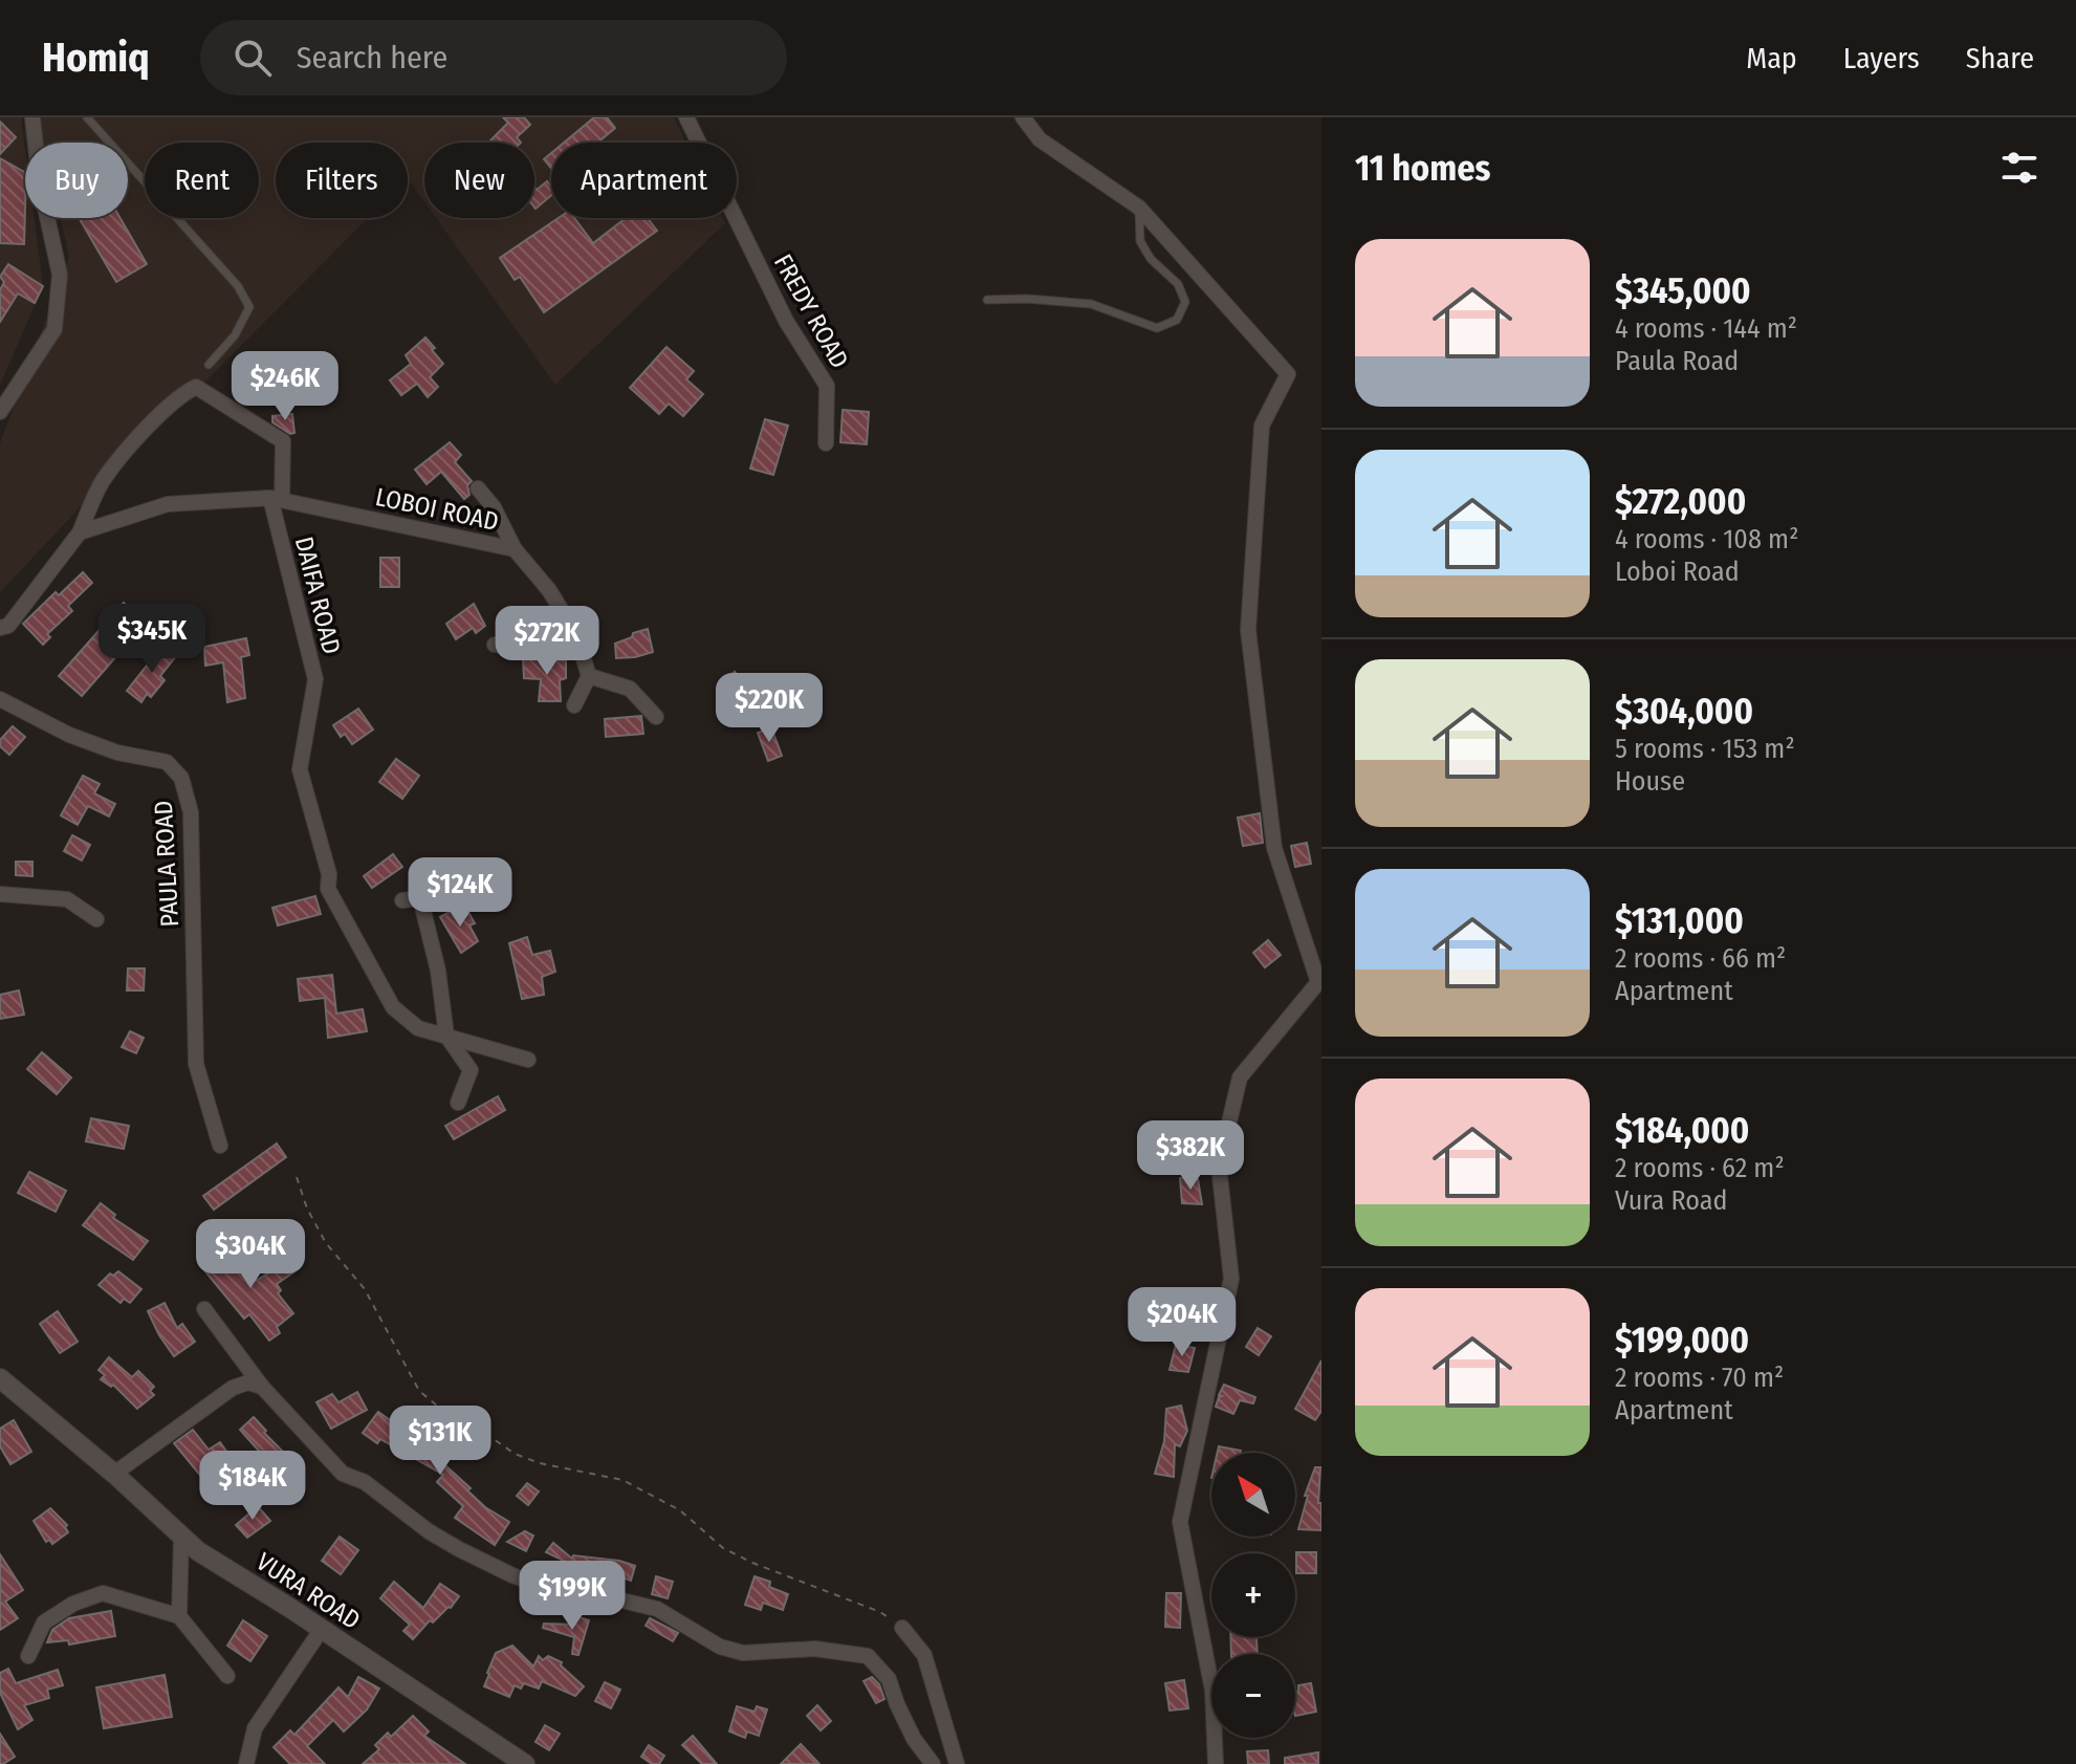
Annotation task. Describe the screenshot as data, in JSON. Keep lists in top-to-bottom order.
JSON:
{
  "streets": {
    "street": [
      "FREDY ROAD",
      "LOBOI ROAD",
      "DAIFA ROAD",
      "PAULA ROAD",
      "VURA ROAD"
    ]
  },
  "crossings": [
    ["LOBOI ROAD", "DAIFA ROAD"]
  ],
  "north": "top left",
  "page": {
    "header": "Homiq",
    "search": "Search here",
    "nav": ["Map", "Layers", "Share"],
    "heading": "11 homes",
    "chip": [
      "Buy",
      "Rent",
      "Filters",
      "New",
      "Apartment"
    ],
    "list": [
      {
        "name": "$345,000",
        "note": "4 rooms · 144 m² · Paula Road"
      },
      {
        "name": "$272,000",
        "note": "4 rooms · 108 m² · Loboi Road"
      },
      {
        "name": "$304,000",
        "note": "5 rooms · 153 m² · House"
      },
      {
        "name": "$131,000",
        "note": "2 rooms · 66 m² · Apartment"
      },
      {
        "name": "$184,000",
        "note": "2 rooms · 62 m² · Vura Road"
      },
      {
        "name": "$199,000",
        "note": "2 rooms · 70 m² · Apartment"
      }
    ],
    "price": [
      "$246K",
      "$345K",
      "$272K",
      "$220K",
      "$124K",
      "$382K",
      "$304K",
      "$204K",
      "$131K",
      "$184K",
      "$199K"
    ],
    "map_buttons": ["+", "−"]
  }
}
